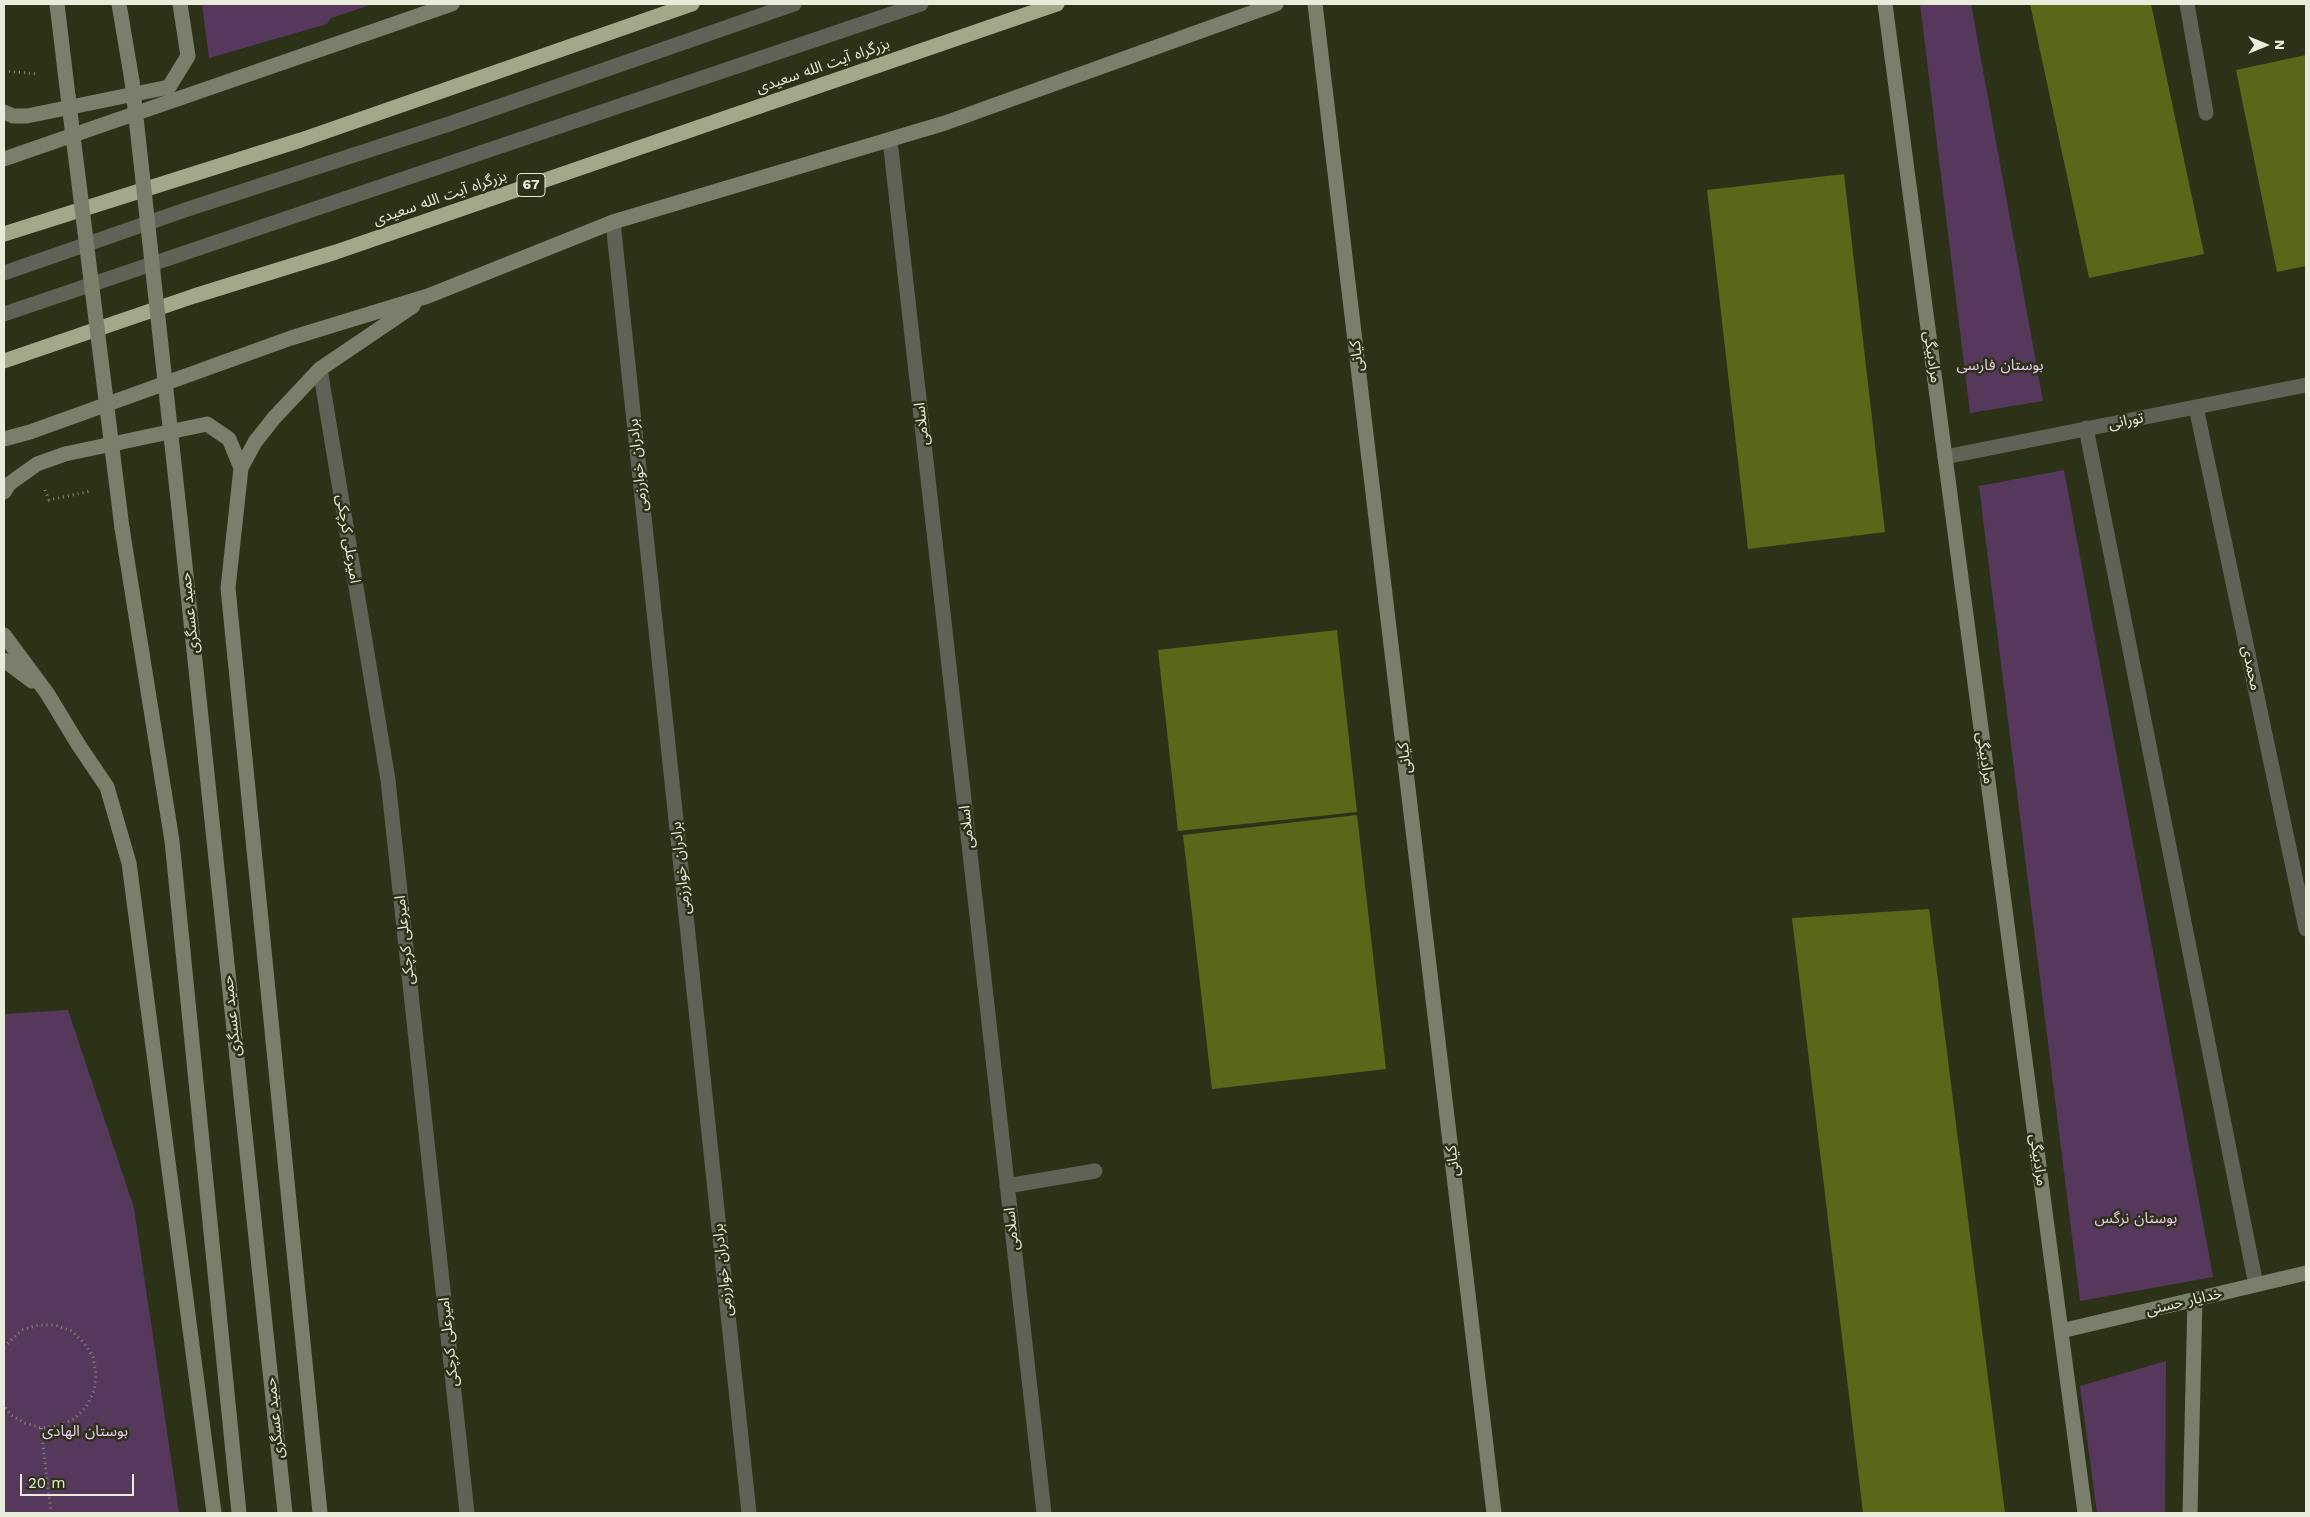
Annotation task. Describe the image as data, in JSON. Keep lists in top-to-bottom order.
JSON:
{
  "streets": {
    "highway": ["بزرگراه آیت الله سعیدی", "67"],
    "main road": [
      "کیانی",
      "مرادبیگی",
      "حمید عسگری",
      "خدایار حسنی"
    ],
    "street": [
      "تورانی",
      "اسلامی",
      "برادران خوارزمی",
      "امیرعلی کرچکی",
      "محمدی"
    ]
  },
  "crossings": [
    ["مرادبیگی", "تورانی"],
    ["مرادبیگی", "خدایار حسنی"],
    ["تورانی", "محمدی"]
  ],
  "parks": ["بوستان فارسی", "بوستان نرگس", "بوستان الهادی"],
  "scale_bar": "20 m",
  "north": "right"
}
